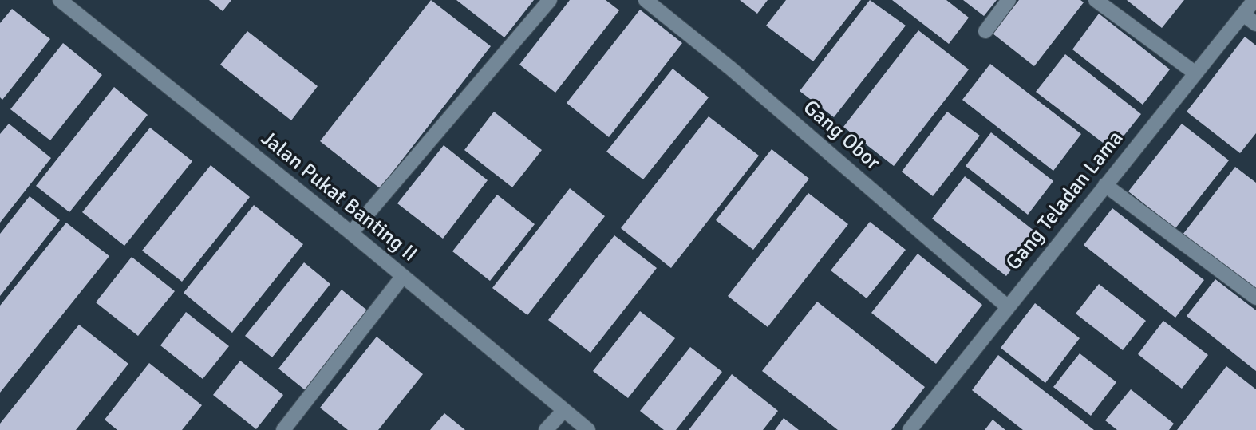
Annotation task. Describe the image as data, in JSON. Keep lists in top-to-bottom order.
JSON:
{
  "streets": {
    "street": ["Gang Obor", "Jalan Pukat Banting II", "Gang Teladan Lama"]
  },
  "crossings": [
    ["Gang Obor", "Gang Teladan Lama"]
  ]
}
